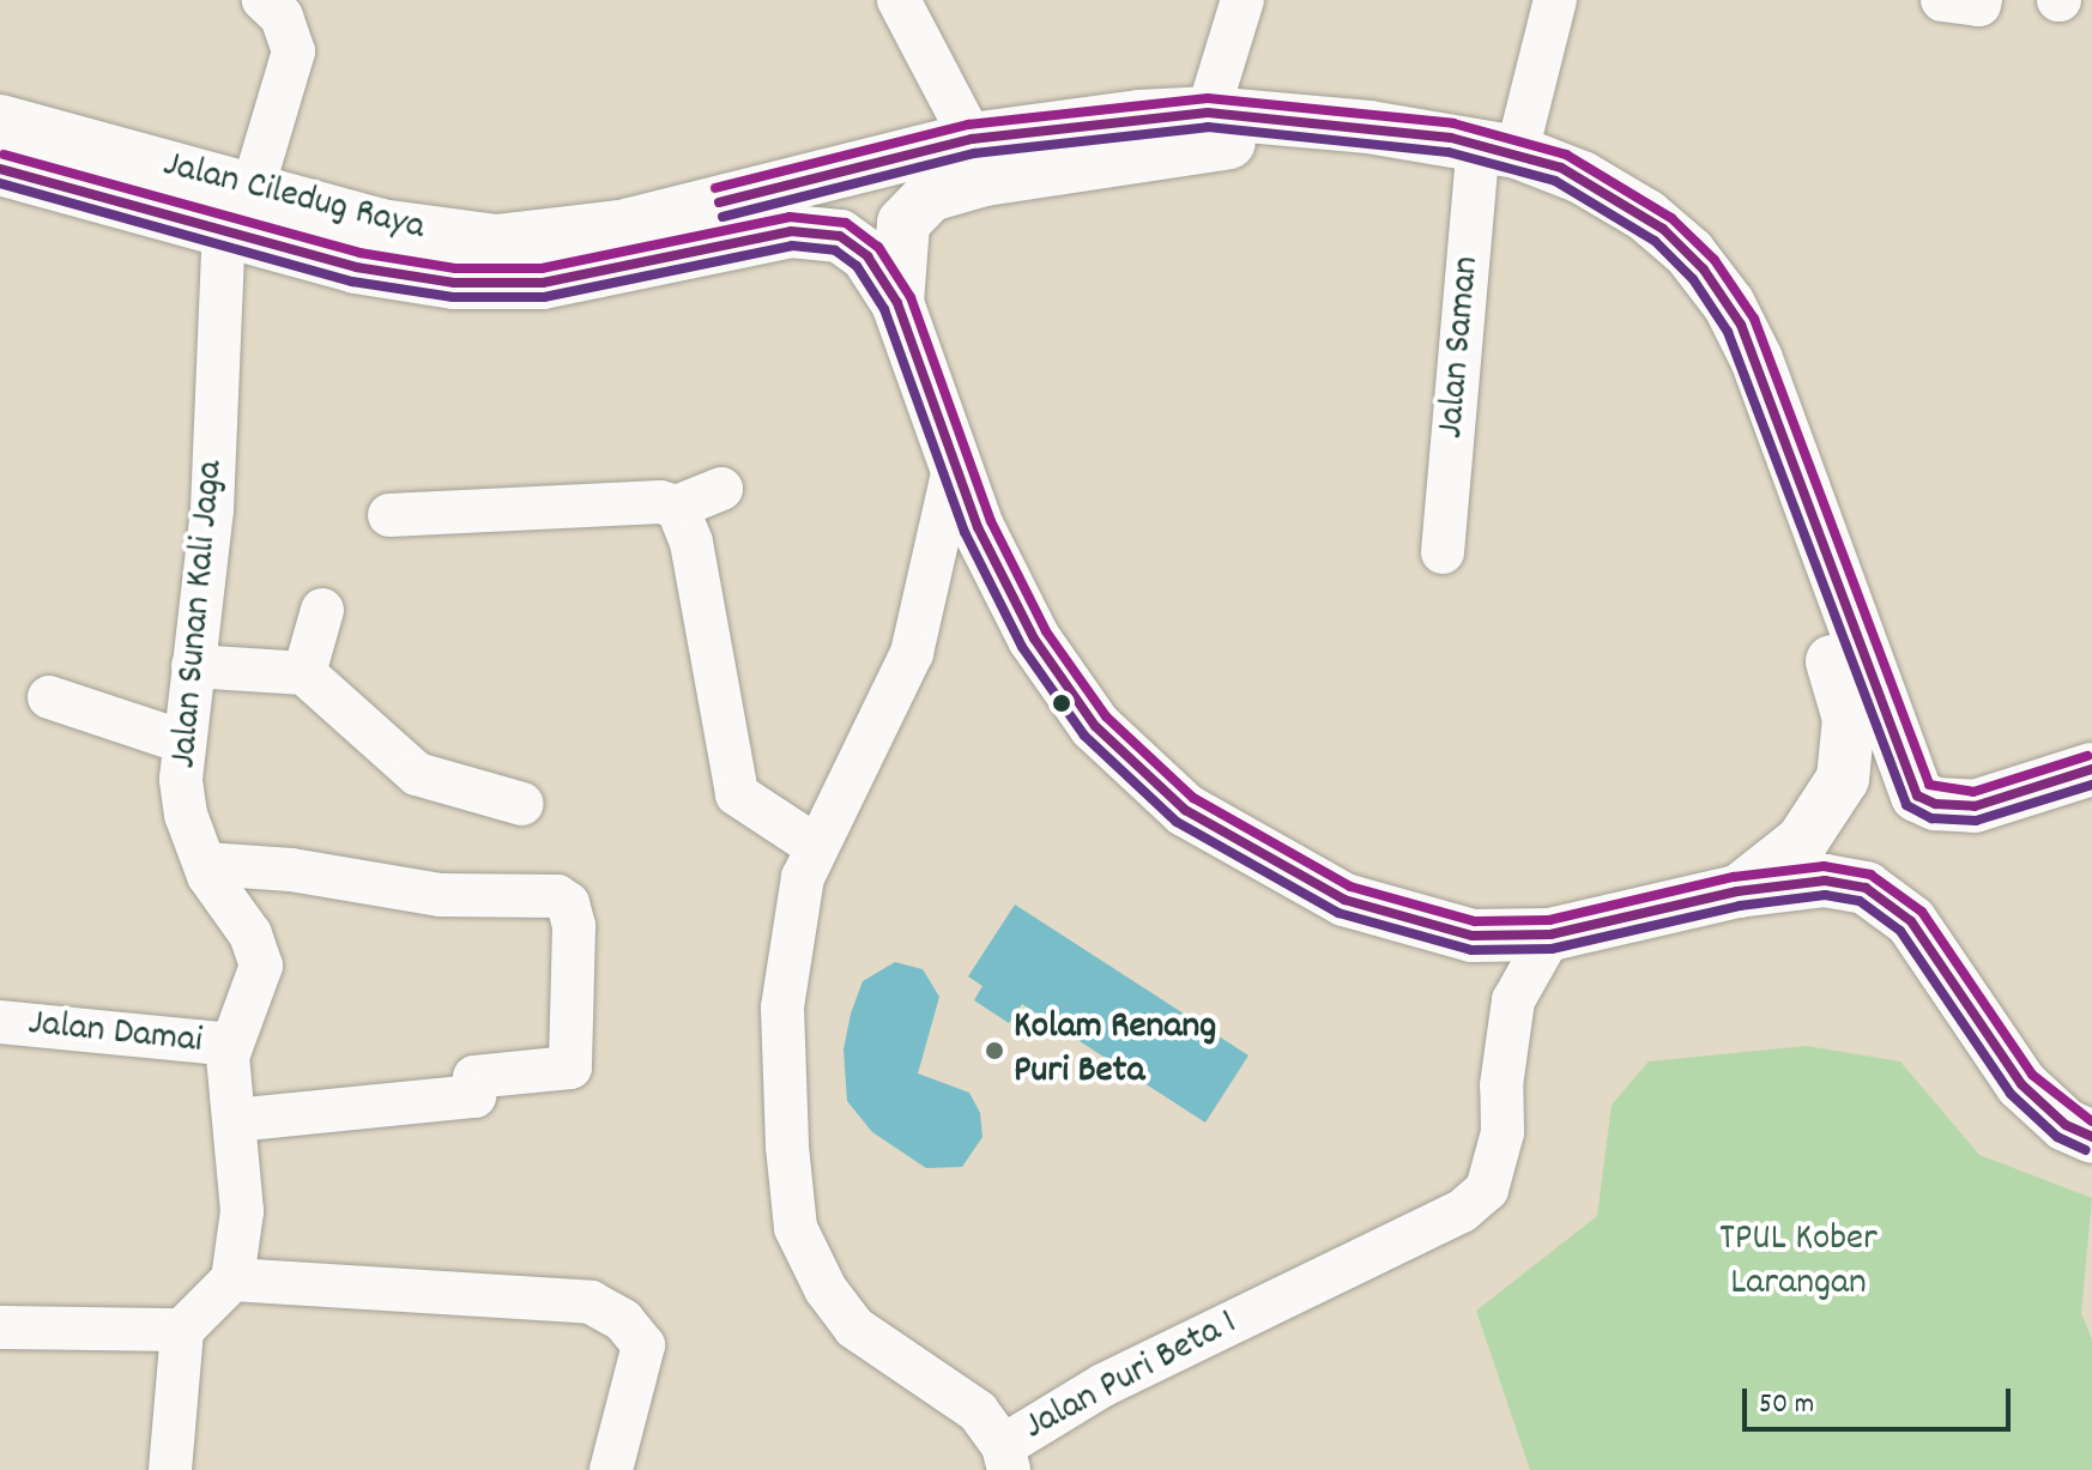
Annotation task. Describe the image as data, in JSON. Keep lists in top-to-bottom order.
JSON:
{
  "streets": {
    "main road": ["Jalan Ciledug Raya"],
    "street": [
      "Jalan Saman",
      "Jalan Sunan Kali Jaga",
      "Jalan Damai",
      "Jalan Puri Beta 1"
    ]
  },
  "crossings": [
    ["Jalan Ciledug Raya", "Jalan Saman"],
    ["Jalan Ciledug Raya", "Jalan Sunan Kali Jaga"],
    ["Jalan Ciledug Raya", "Jalan Puri Beta 1"],
    ["Jalan Sunan Kali Jaga", "Jalan Damai"]
  ],
  "parks": ["TPUL Kober Larangan"],
  "places": ["Kolam Renang Puri Beta"],
  "scale_bar": "50 m"
}
